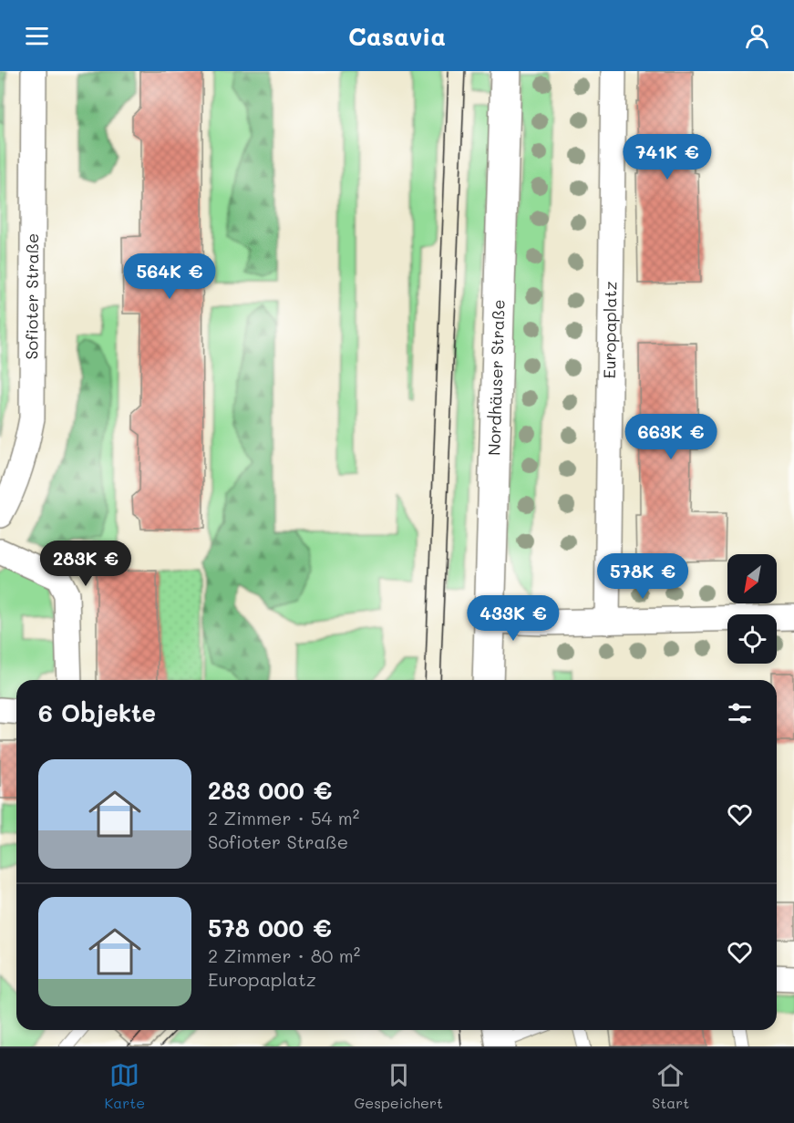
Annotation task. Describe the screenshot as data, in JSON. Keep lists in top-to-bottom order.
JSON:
{
  "streets": {
    "main road": ["Nordhäuser Straße"],
    "street": ["Sofioter Straße", "Europaplatz"]
  },
  "north": "bottom left",
  "page": {
    "header": "Casavia",
    "price": [
      "741K €",
      "564K €",
      "663K €",
      "283K €",
      "578K €",
      "433K €"
    ],
    "heading": "6 Objekte",
    "list": [
      {
        "name": "283 000 €",
        "note": "2 Zimmer · 54 m² · Sofioter Straße"
      },
      {
        "name": "578 000 €",
        "note": "2 Zimmer · 80 m² · Europaplatz"
      }
    ],
    "tabs": ["Karte", "Gespeichert", "Start"]
  }
}
